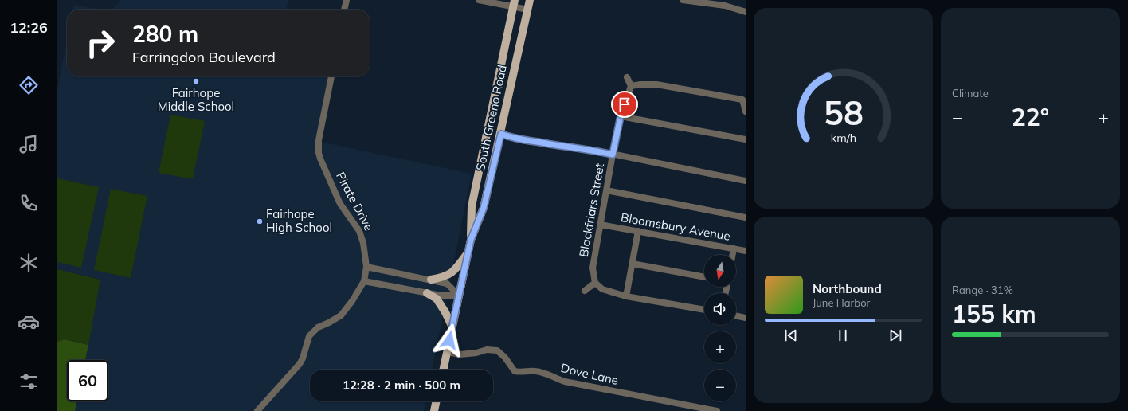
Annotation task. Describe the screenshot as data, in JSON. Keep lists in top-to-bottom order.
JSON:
{
  "streets": {
    "main road": ["South Greeno Road"],
    "street": [
      "Pirate Drive",
      "Blackfriars Street",
      "Bloomsbury Avenue",
      "Dove Lane"
    ]
  },
  "crossings": [
    ["South Greeno Road", "Dove Lane"],
    ["Blackfriars Street", "Bloomsbury Avenue"]
  ],
  "places": ["Fairhope Middle School", "Fairhope High School"],
  "north": "bottom",
  "page": {
    "tabs": "12:26",
    "tile": [
      "Climate",
      ["Range · 31%", "155 km"]
    ],
    "turn": ["280 m", "Farringdon Boulevard"],
    "heat": ["−", "22°", "+"],
    "map_buttons": ["+", "−"],
    "song": ["Northbound", "June Harbor"],
    "limit": "60",
    "trip": "12:28 · 2 min · 500 m",
    "gauge": ["58", "km/h"]
  }
}
